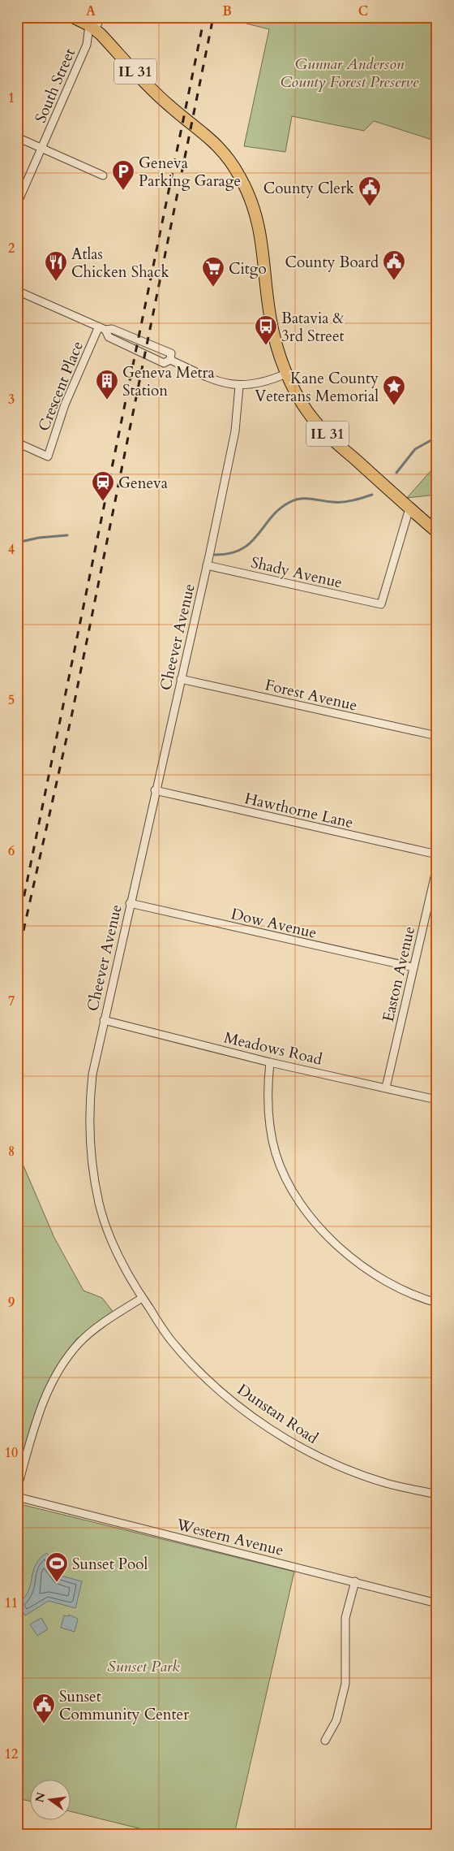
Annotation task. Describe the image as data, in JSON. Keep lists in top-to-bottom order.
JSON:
{
  "streets": {
    "main road": ["IL 31"],
    "street": [
      "South Street",
      "Crescent Place",
      "Shady Avenue",
      "Cheever Avenue",
      "Forest Avenue",
      "Hawthorne Lane",
      "Dow Avenue",
      "Easton Avenue",
      "Meadows Road",
      "Dunstan Road",
      "Western Avenue"
    ]
  },
  "crossings": [
    ["IL 31", "South Street"],
    ["IL 31", "Shady Avenue"],
    ["Shady Avenue", "Cheever Avenue"],
    ["Cheever Avenue", "Forest Avenue"],
    ["Cheever Avenue", "Hawthorne Lane"],
    ["Cheever Avenue", "Dow Avenue"],
    ["Cheever Avenue", "Meadows Road"],
    ["Cheever Avenue", "Dunstan Road"],
    ["Dow Avenue", "Easton Avenue"],
    ["Easton Avenue", "Meadows Road"]
  ],
  "parks": ["Gunnar Anderson County Forest Preserve", "Sunset Park"],
  "places": {
    "parking": ["Geneva Parking Garage"],
    "public building": ["County Clerk", "County Board", "Sunset Community Center"],
    "restaurant": ["Atlas Chicken Shack"],
    "supermarket": ["Citgo"],
    "bus stop": ["Batavia & 3rd Street"],
    "building": ["Geneva Metra Station"],
    "place": ["Kane County Veterans Memorial"],
    "station": ["Geneva"],
    "sports": ["Sunset Pool"]
  },
  "north": "left",
  "grid": {
    "columns": ["A", "B", "C"],
    "rows": [
      "1",
      "2",
      "3",
      "4",
      "5",
      "6",
      "7",
      "8",
      "9",
      "10",
      "11",
      "12"
    ]
  }
}
